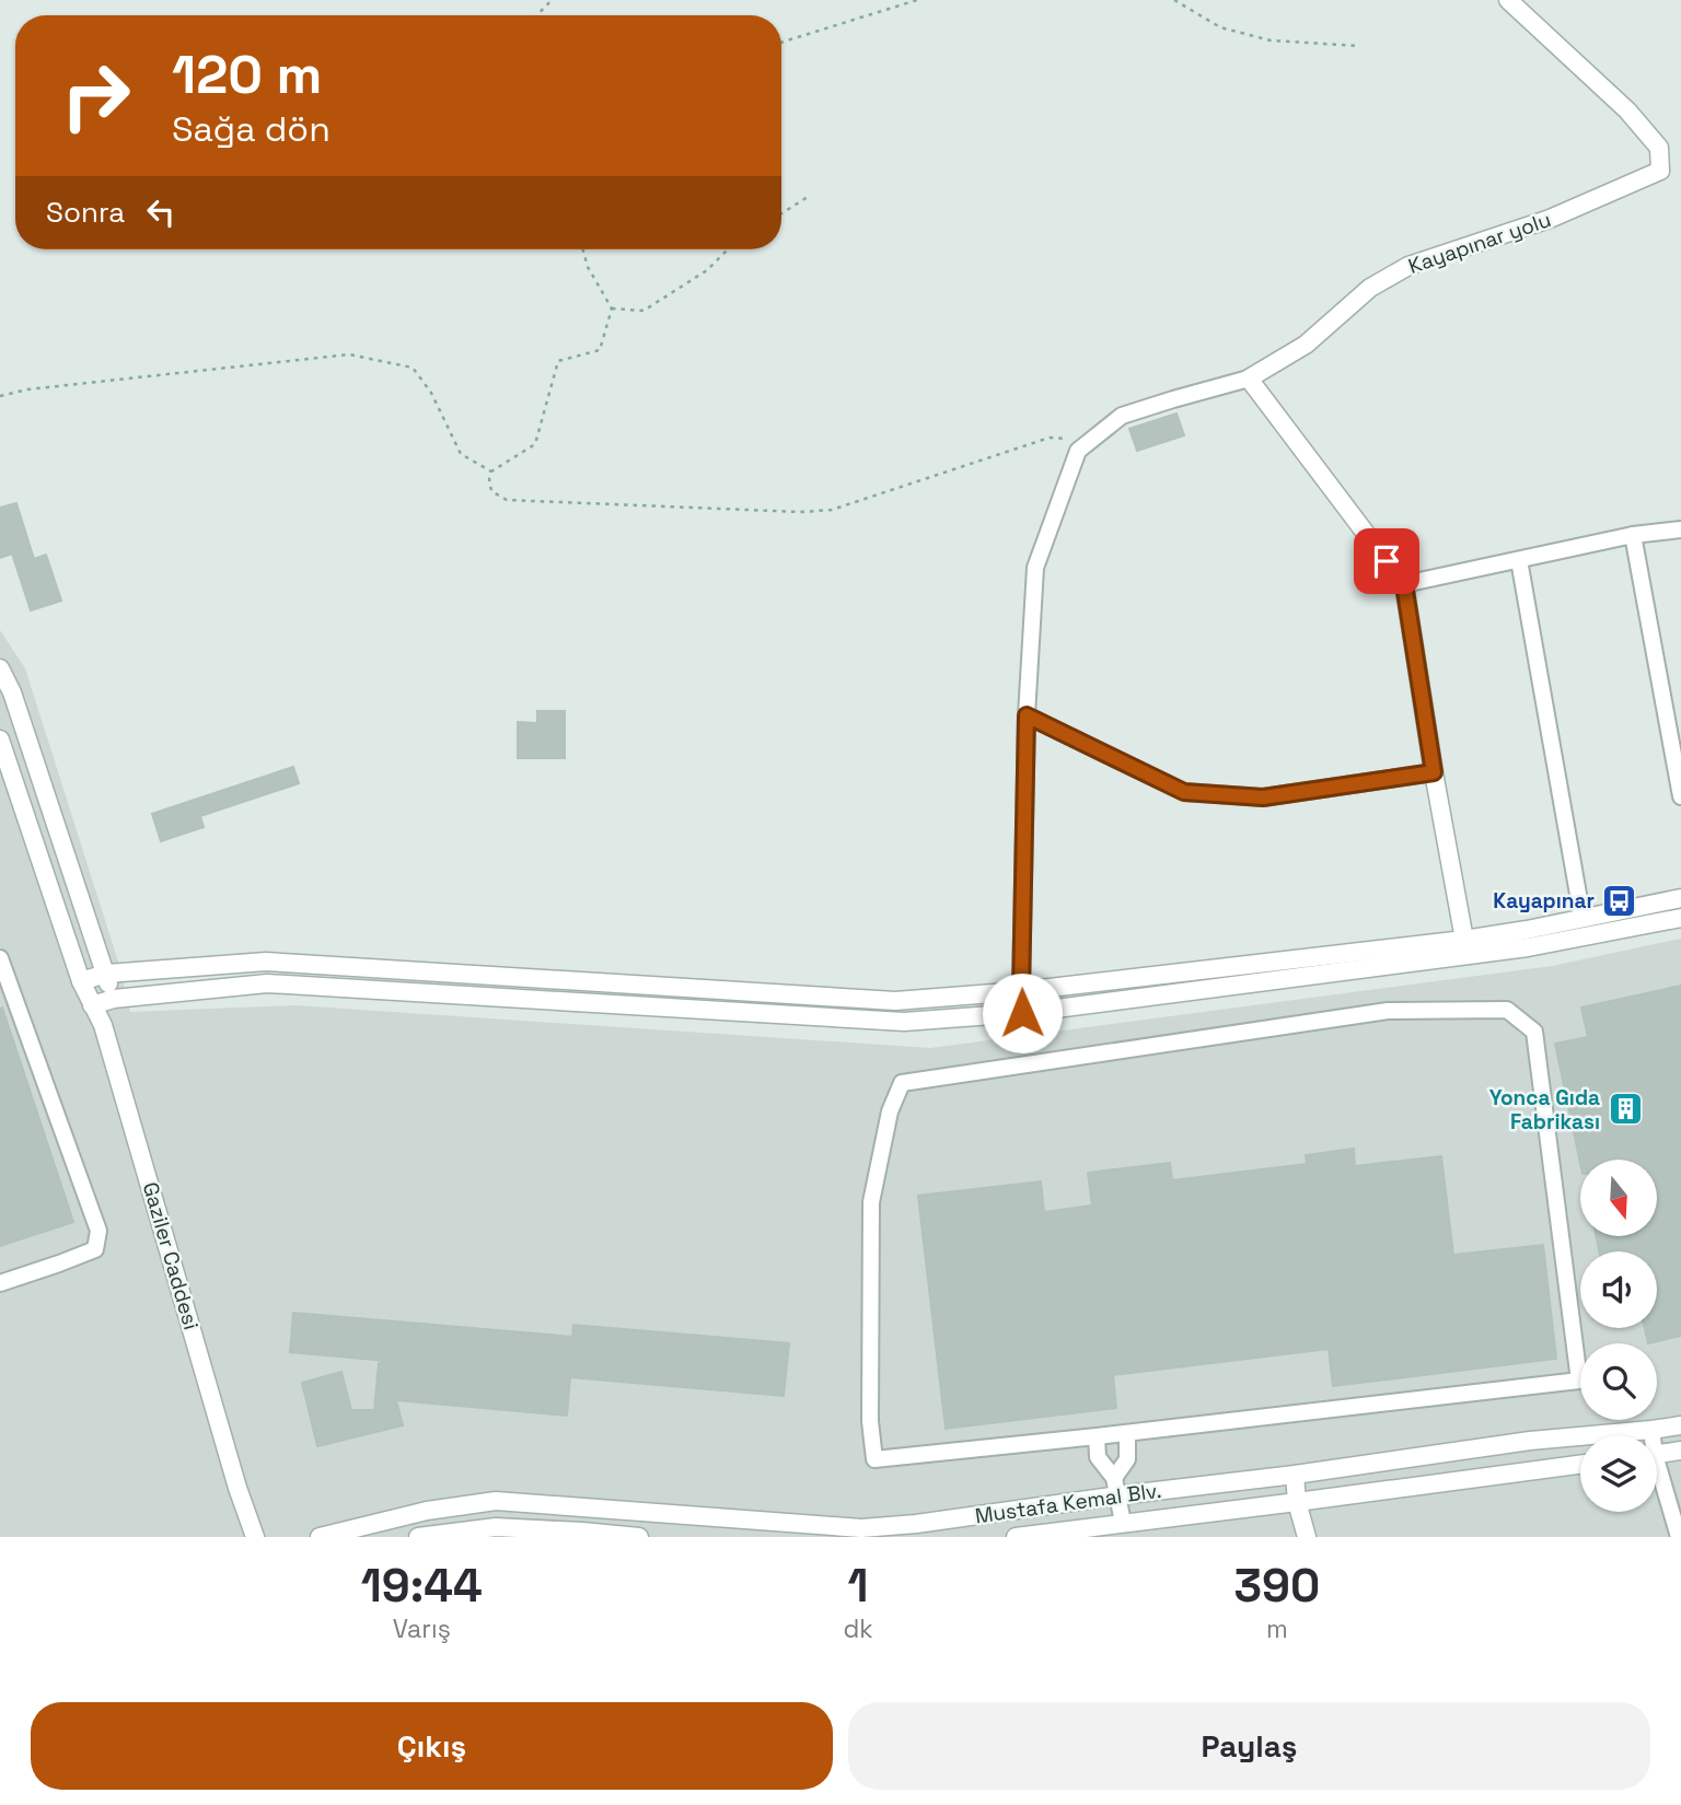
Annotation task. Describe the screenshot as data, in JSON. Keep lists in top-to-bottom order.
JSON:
{
  "streets": {
    "street": ["Kayapınar yolu", "Gaziler Caddesi", "Mustafa Kemal Blv."]
  },
  "places": {
    "bus stop": ["Kayapınar"],
    "building": ["Yonca Gıda Fabrikası"]
  },
  "north": "bottom",
  "page": {
    "turn": ["120 m", "Sağa dön"],
    "then": "Sonra",
    "eta": [
      "19:44",
      "Varış",
      "1",
      "dk",
      "390",
      "m"
    ],
    "buttons": ["Çıkış", "Paylaş"]
  }
}
